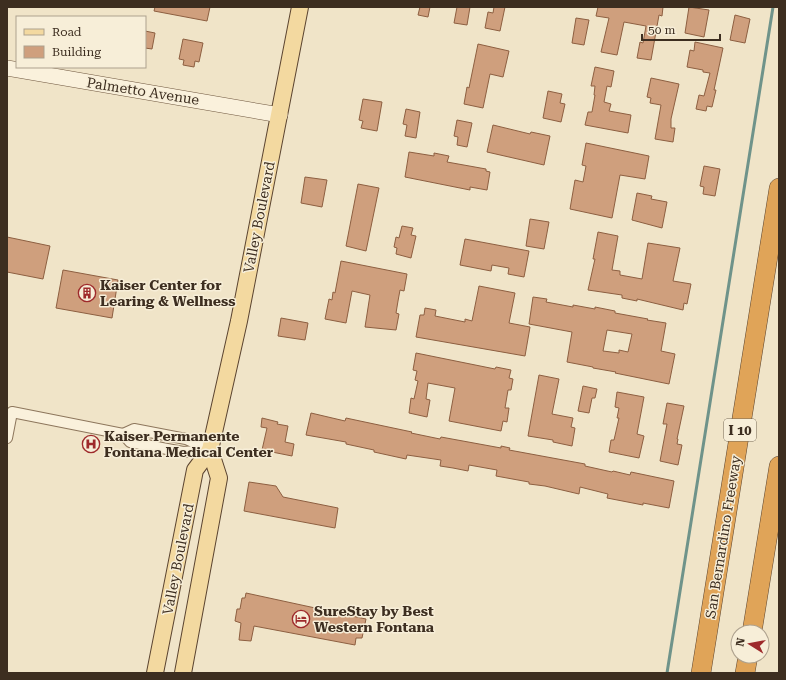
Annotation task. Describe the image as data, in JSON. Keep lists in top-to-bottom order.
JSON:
{
  "streets": {
    "highway": ["I 10", "San Bernardino Freeway"],
    "main road": ["Valley Boulevard"],
    "street": ["Palmetto Avenue"]
  },
  "crossings": [
    ["Palmetto Avenue", "Valley Boulevard"]
  ],
  "places": {
    "building": ["Kaiser Center for Learing & Wellness"],
    "hospital": ["Kaiser Permanente Fontana Medical Center"],
    "hotel": ["SureStay by Best Western Fontana"]
  },
  "legend": ["Road", "Building"],
  "scale_bar": "50 m",
  "north": "left"
}
